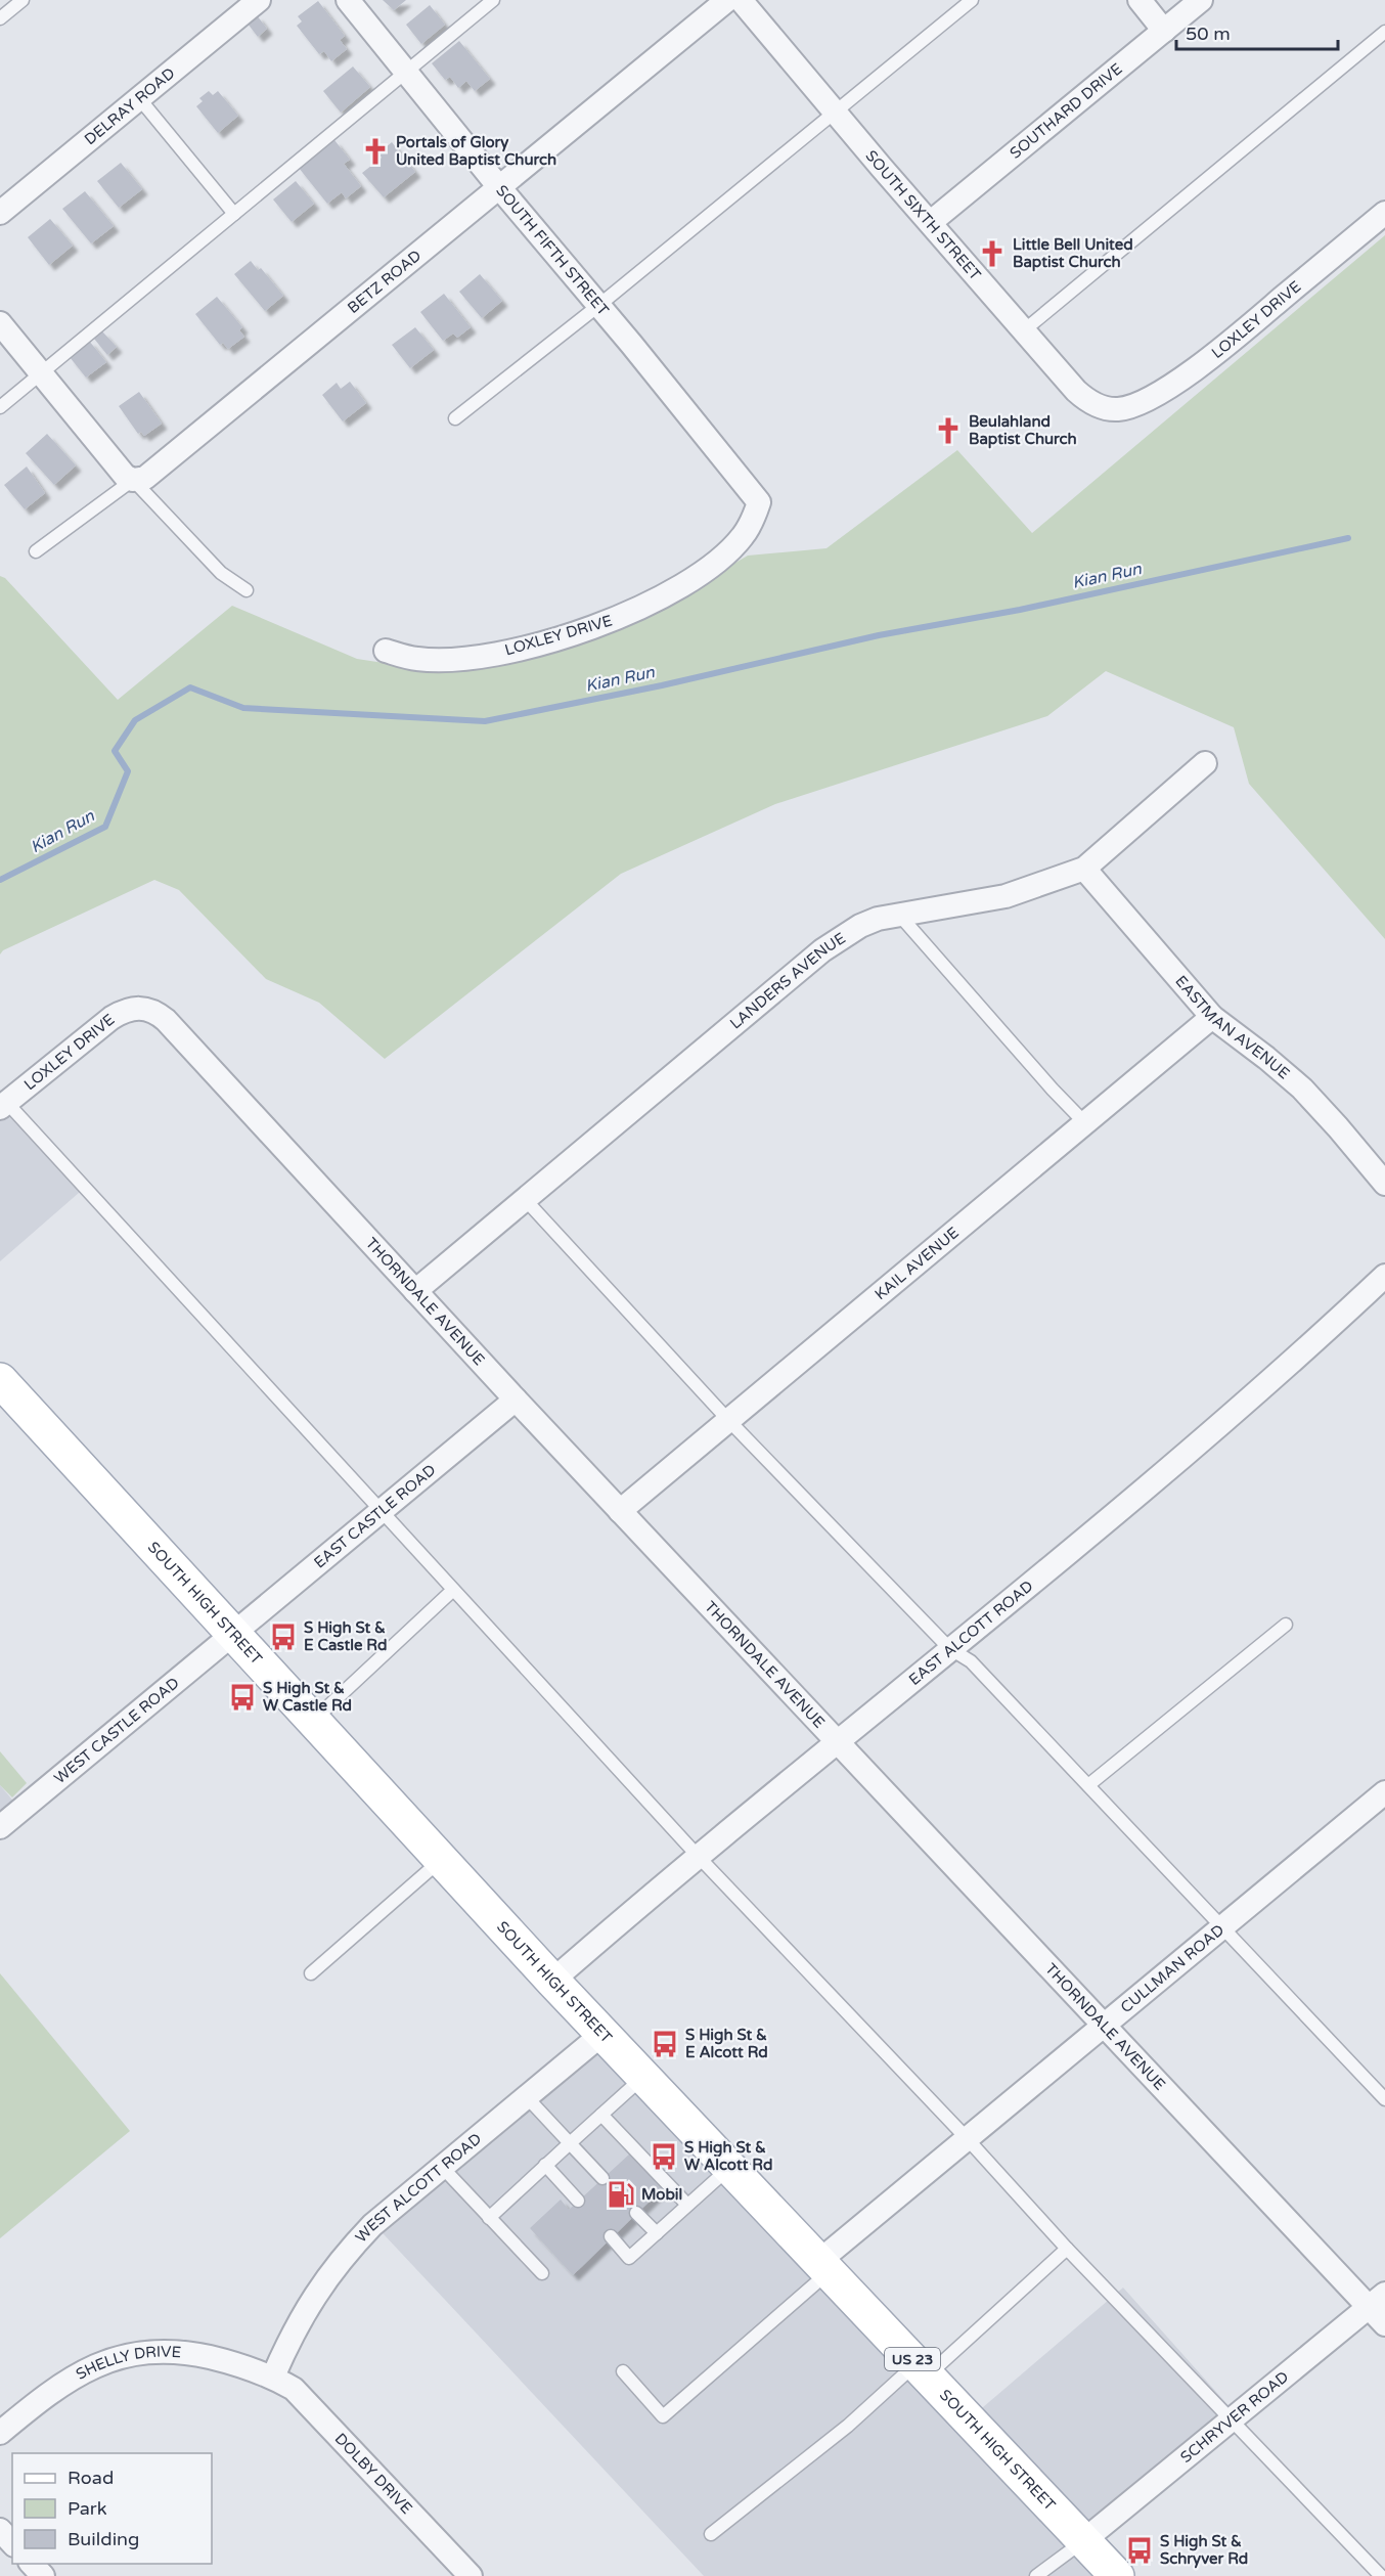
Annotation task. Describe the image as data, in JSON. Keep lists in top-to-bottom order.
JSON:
{
  "streets": {
    "main road": ["SOUTH HIGH STREET", "US 23"],
    "street": [
      "DELRAY ROAD",
      "SOUTHARD DRIVE",
      "SOUTH SIXTH STREET",
      "SOUTH FIFTH STREET",
      "BETZ ROAD",
      "LOXLEY DRIVE",
      "LANDERS AVENUE",
      "EASTMAN AVENUE",
      "KAIL AVENUE",
      "THORNDALE AVENUE",
      "EAST CASTLE ROAD",
      "EAST ALCOTT ROAD",
      "WEST CASTLE ROAD",
      "CULLMAN ROAD",
      "WEST ALCOTT ROAD",
      "SHELLY DRIVE",
      "SCHRYVER ROAD",
      "DOLBY DRIVE"
    ]
  },
  "crossings": [
    ["SOUTHARD DRIVE", "SOUTH SIXTH STREET"],
    ["SOUTH SIXTH STREET", "LOXLEY DRIVE"],
    ["SOUTH FIFTH STREET", "BETZ ROAD"],
    ["SOUTH FIFTH STREET", "LOXLEY DRIVE"],
    ["LOXLEY DRIVE", "THORNDALE AVENUE"],
    ["LANDERS AVENUE", "EASTMAN AVENUE"],
    ["LANDERS AVENUE", "THORNDALE AVENUE"],
    ["EASTMAN AVENUE", "KAIL AVENUE"],
    ["KAIL AVENUE", "THORNDALE AVENUE"],
    ["THORNDALE AVENUE", "EAST CASTLE ROAD"],
    ["THORNDALE AVENUE", "EAST ALCOTT ROAD"],
    ["THORNDALE AVENUE", "CULLMAN ROAD"],
    ["THORNDALE AVENUE", "SCHRYVER ROAD"],
    ["EAST CASTLE ROAD", "SOUTH HIGH STREET"],
    ["EAST CASTLE ROAD", "WEST CASTLE ROAD"],
    ["SOUTH HIGH STREET", "EAST ALCOTT ROAD"],
    ["SOUTH HIGH STREET", "WEST CASTLE ROAD"],
    ["SOUTH HIGH STREET", "CULLMAN ROAD"],
    ["SOUTH HIGH STREET", "WEST ALCOTT ROAD"],
    ["SOUTH HIGH STREET", "SCHRYVER ROAD"],
    ["WEST ALCOTT ROAD", "SHELLY DRIVE"],
    ["WEST ALCOTT ROAD", "DOLBY DRIVE"],
    ["SHELLY DRIVE", "DOLBY DRIVE"]
  ],
  "water": ["Kian Run"],
  "places": {
    "church": ["Portals of Glory United Baptist Church", "Little Bell United Baptist Church", "Beulahland Baptist Church"],
    "bus stop": [
      "S High St & E Castle Rd",
      "S High St & W Castle Rd",
      "S High St & E Alcott Rd",
      "S High St & W Alcott Rd",
      "S High St & Schryver Rd"
    ],
    "fuel station": ["Mobil"]
  },
  "legend": ["Road", "Park", "Building"],
  "scale_bar": "50 m"
}
